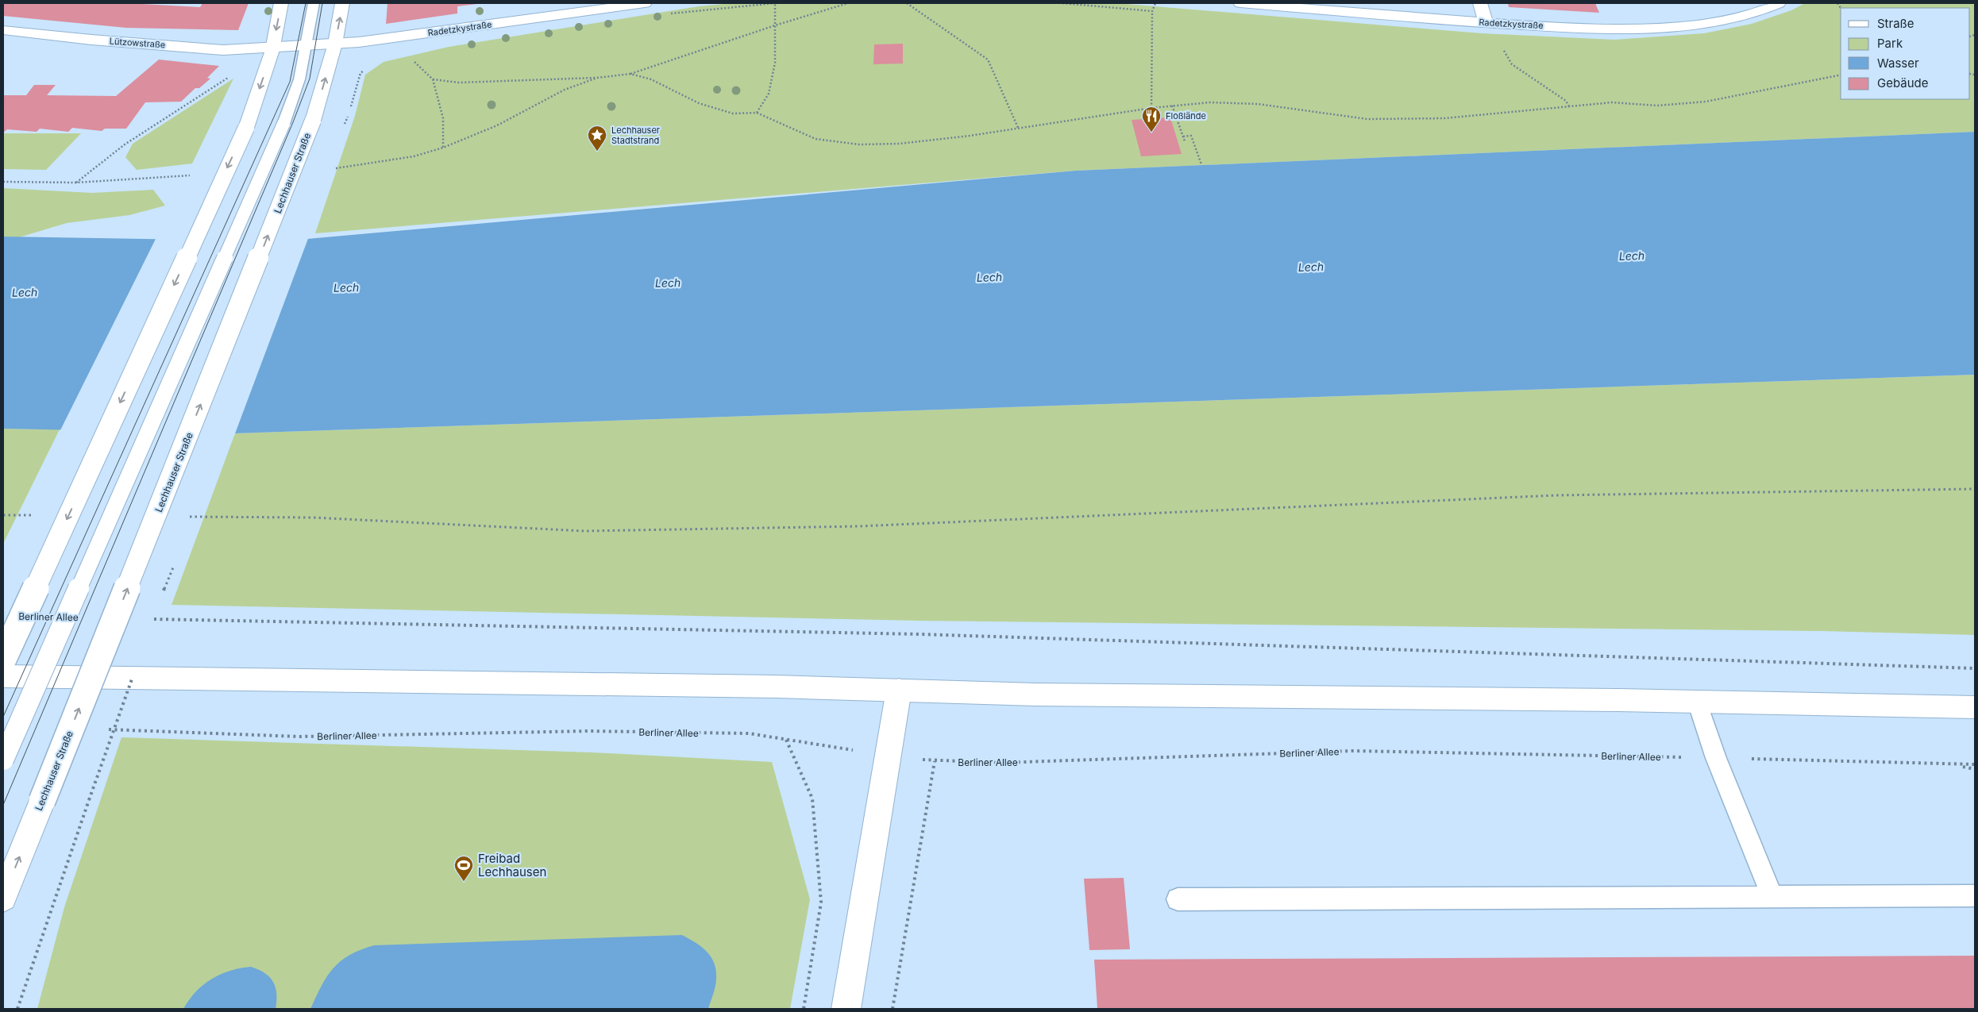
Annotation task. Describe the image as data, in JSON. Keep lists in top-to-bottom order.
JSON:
{
  "streets": {
    "street": ["Radetzkystraße", "Lützowstraße", "Lechhauser Straße"],
    "path": ["Berliner Allee"]
  },
  "crossings": [
    ["Radetzkystraße", "Lützowstraße"],
    ["Radetzkystraße", "Lechhauser Straße"]
  ],
  "water": ["Lech"],
  "places": {
    "restaurant": ["Floßlände"],
    "place": ["Lechhauser Stadtstrand"],
    "sports": ["Freibad Lechhausen"]
  },
  "legend": [
    "Straße",
    "Park",
    "Wasser",
    "Gebäude"
  ]
}
